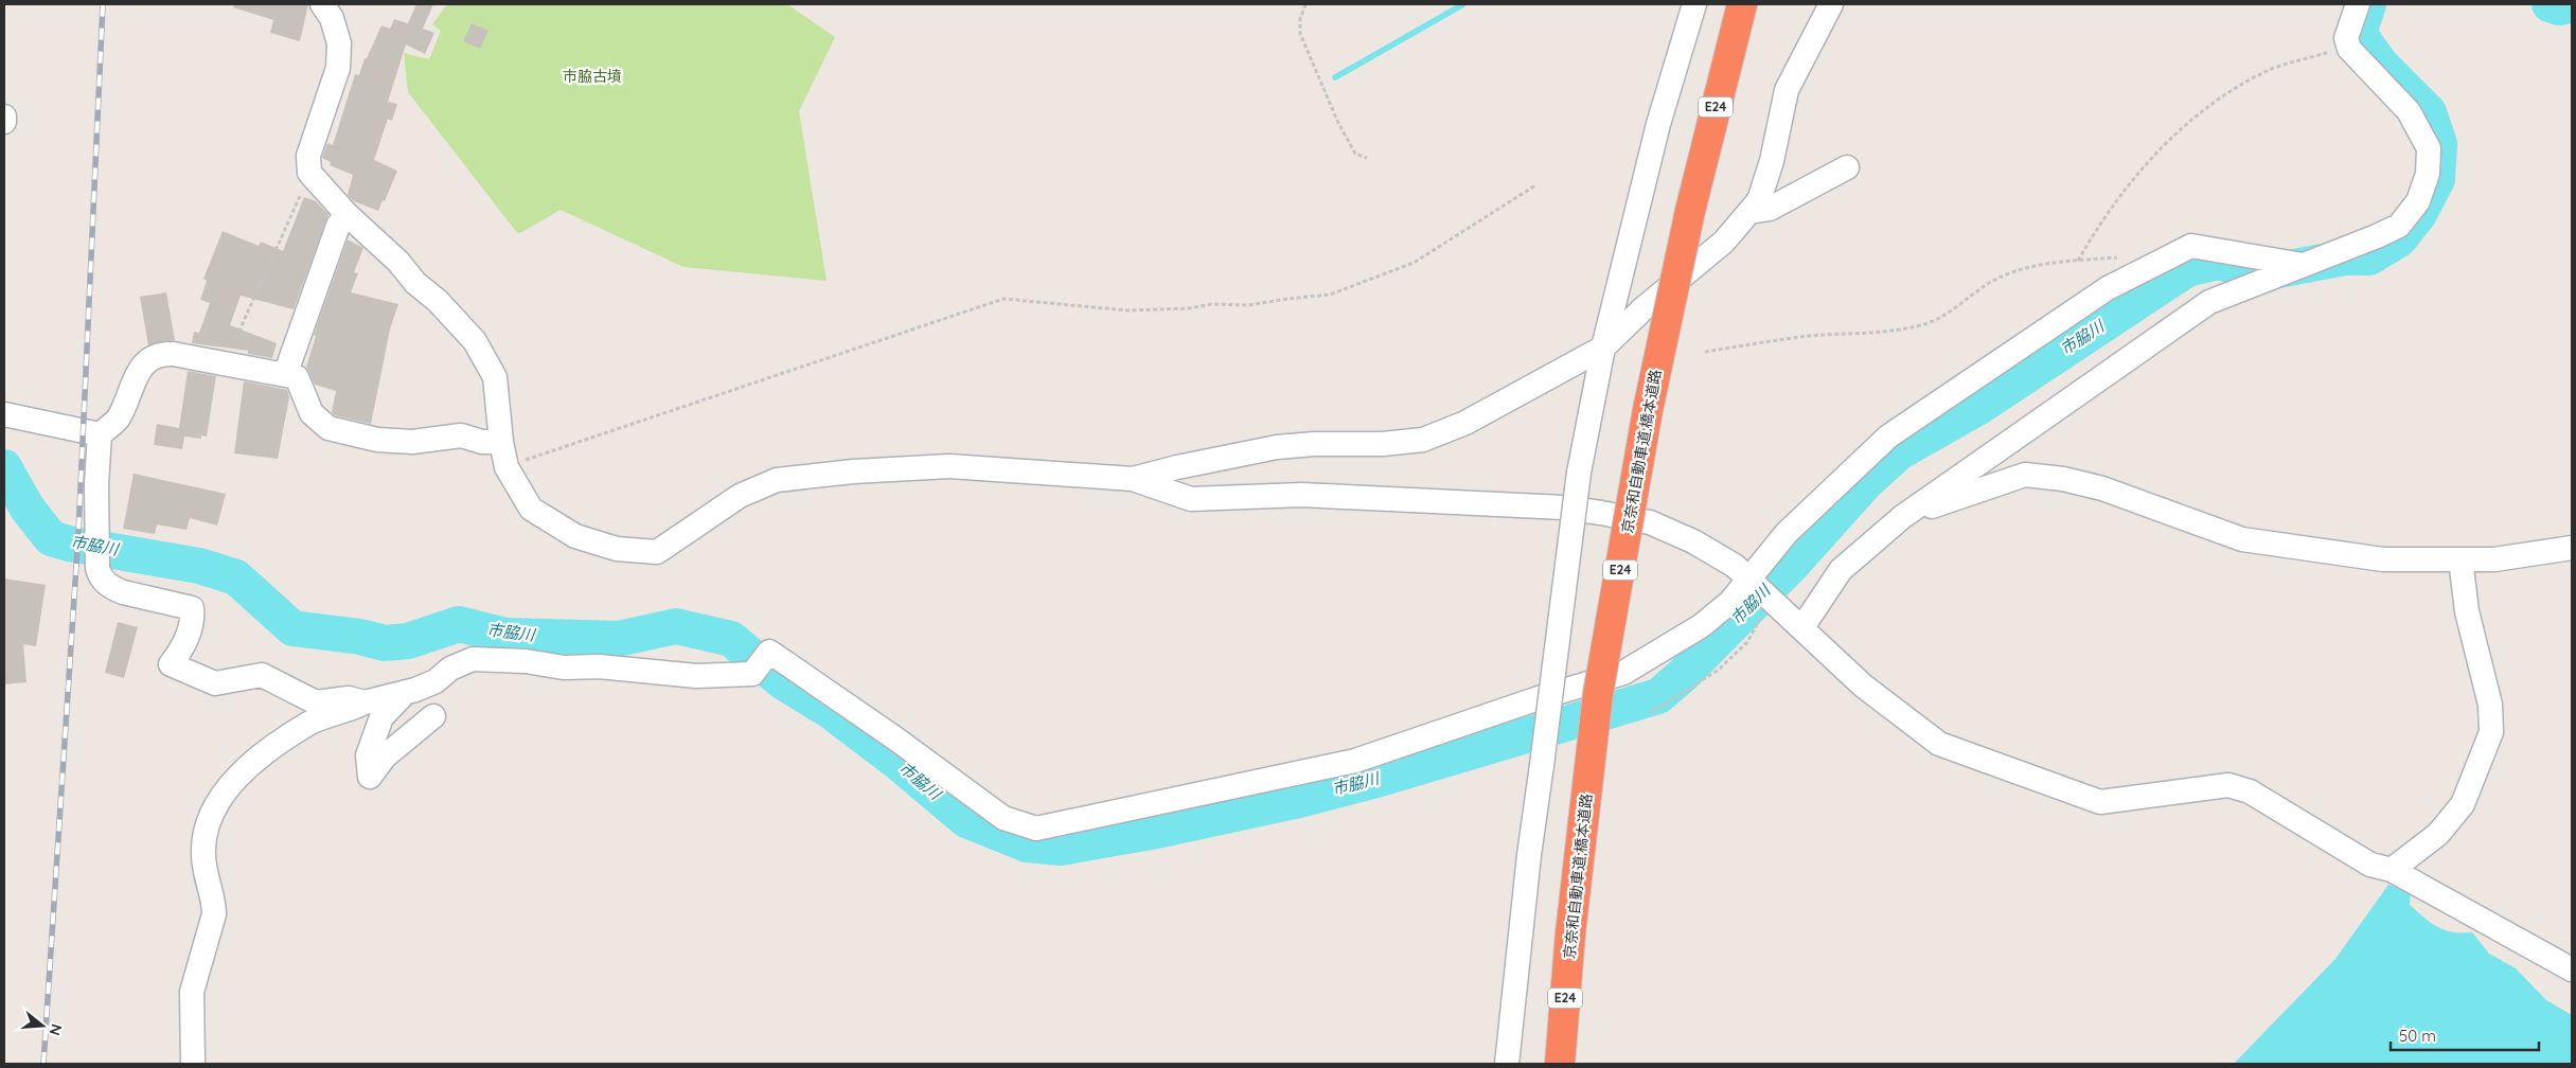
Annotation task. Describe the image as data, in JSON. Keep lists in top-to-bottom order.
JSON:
{
  "streets": {
    "highway": ["E24", "京奈和自動車道;橋本道路"]
  },
  "water": ["市脇川"],
  "parks": ["市脇古墳"],
  "scale_bar": "50 m",
  "north": "right"
}
